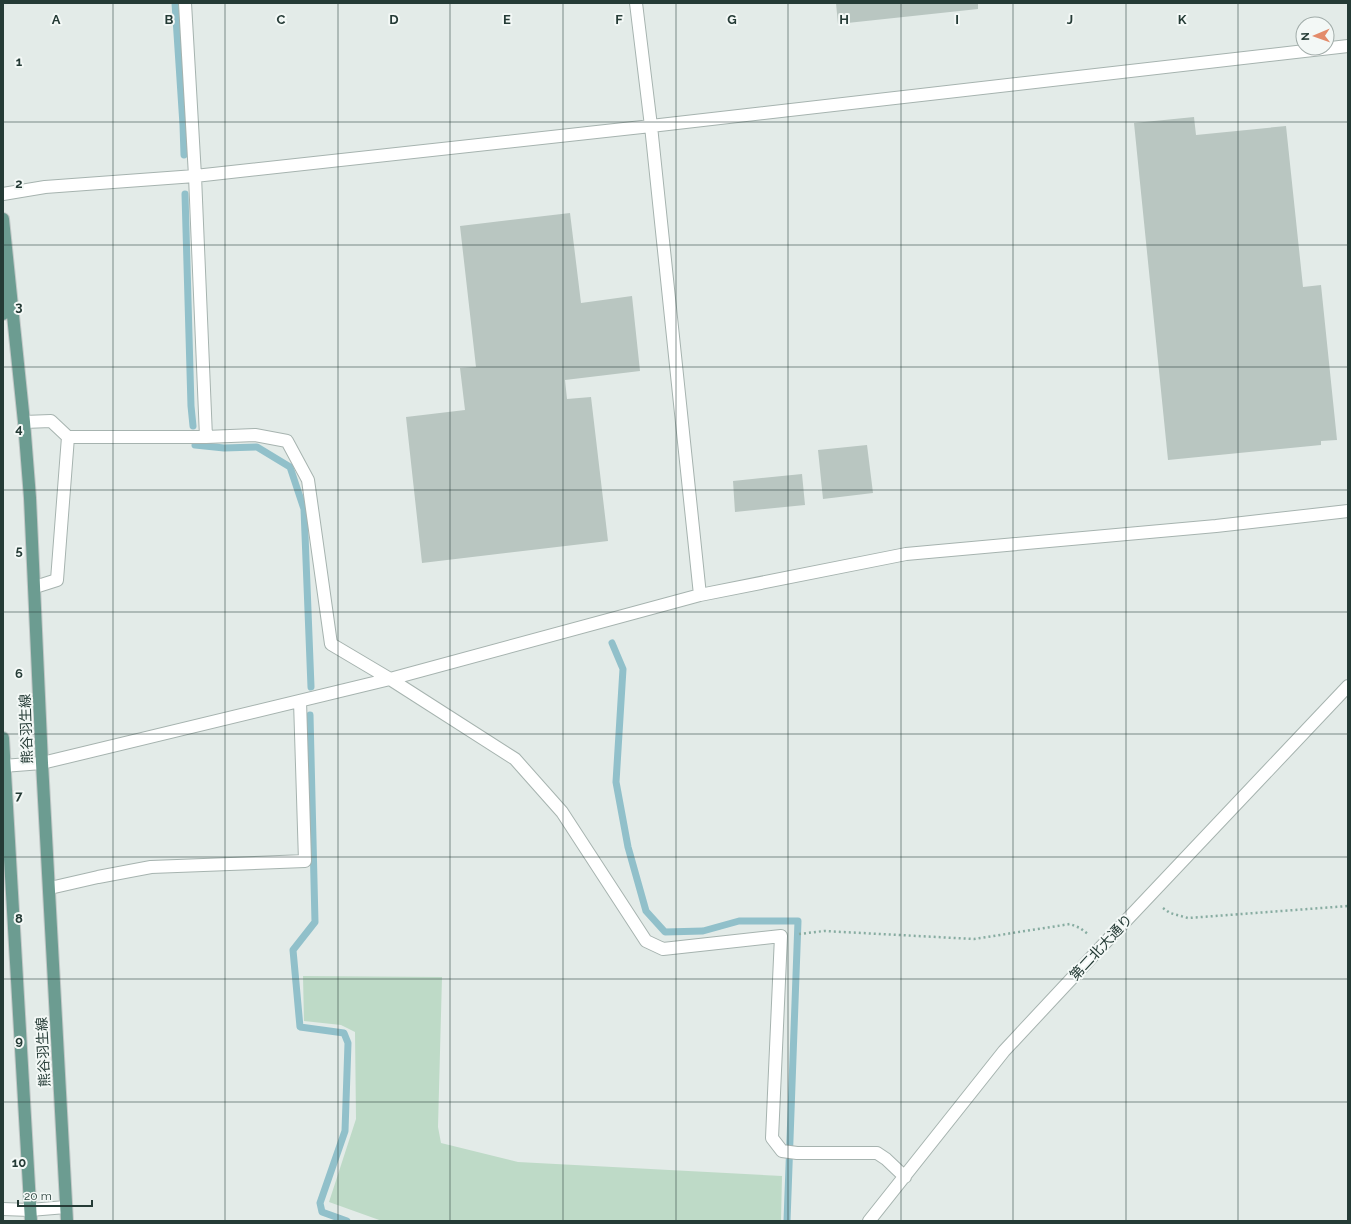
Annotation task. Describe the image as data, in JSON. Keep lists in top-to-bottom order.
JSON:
{
  "streets": {
    "main road": ["熊谷羽生線"],
    "street": ["第二北大通り"]
  },
  "scale_bar": "20 m",
  "north": "left",
  "grid": {
    "columns": [
      "A",
      "B",
      "C",
      "D",
      "E",
      "F",
      "G",
      "H",
      "I",
      "J",
      "K"
    ],
    "rows": [
      "1",
      "2",
      "3",
      "4",
      "5",
      "6",
      "7",
      "8",
      "9",
      "10"
    ]
  }
}
